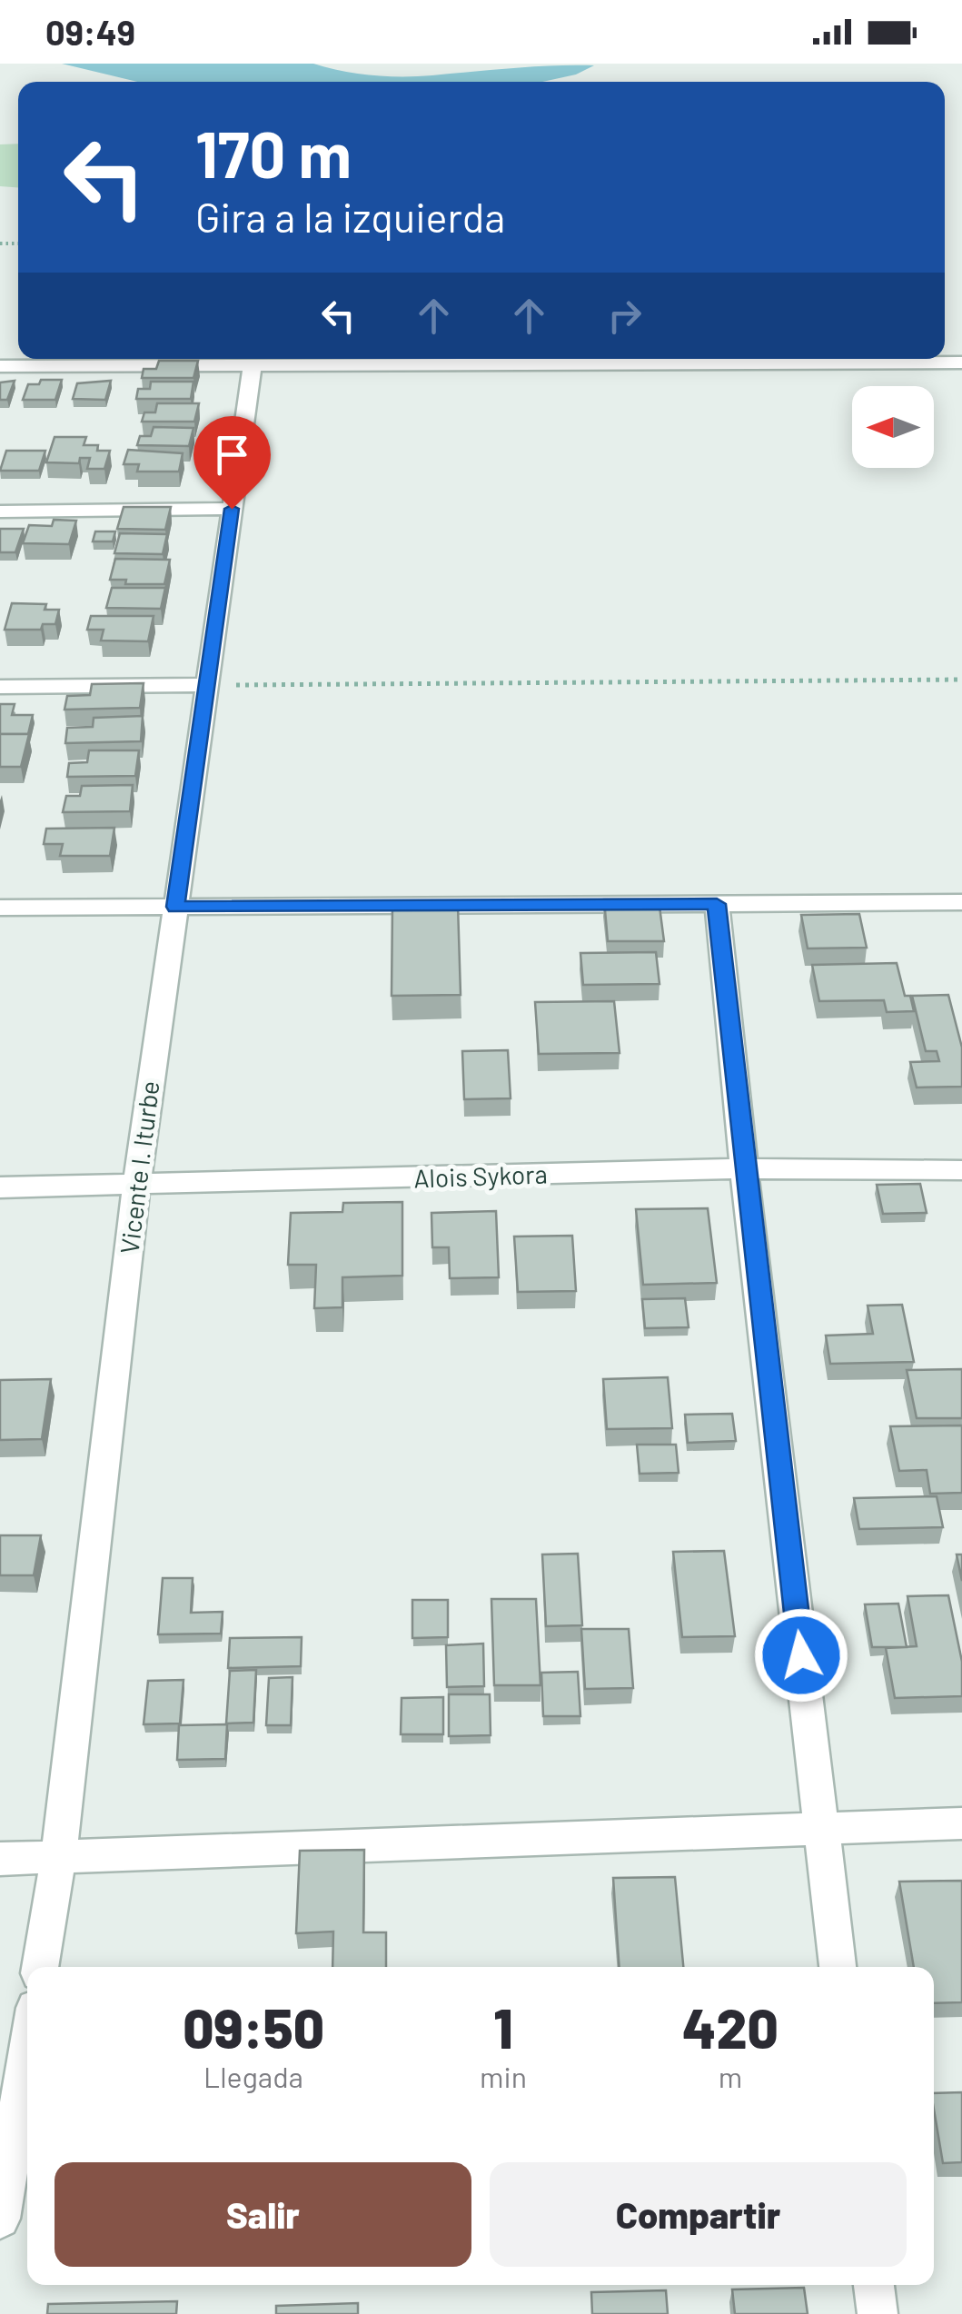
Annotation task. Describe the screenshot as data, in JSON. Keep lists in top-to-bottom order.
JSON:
{
  "streets": {
    "street": ["Vicente I. Iturbe", "Alois Sykora"]
  },
  "crossings": [
    ["Vicente I. Iturbe", "Alois Sykora"]
  ],
  "north": "left",
  "page": {
    "status": "09:49",
    "turn": ["170 m", "Gira a la izquierda"],
    "eta": [
      "09:50",
      "Llegada",
      "1",
      "min",
      "420",
      "m"
    ],
    "buttons": ["Salir", "Compartir"]
  }
}
